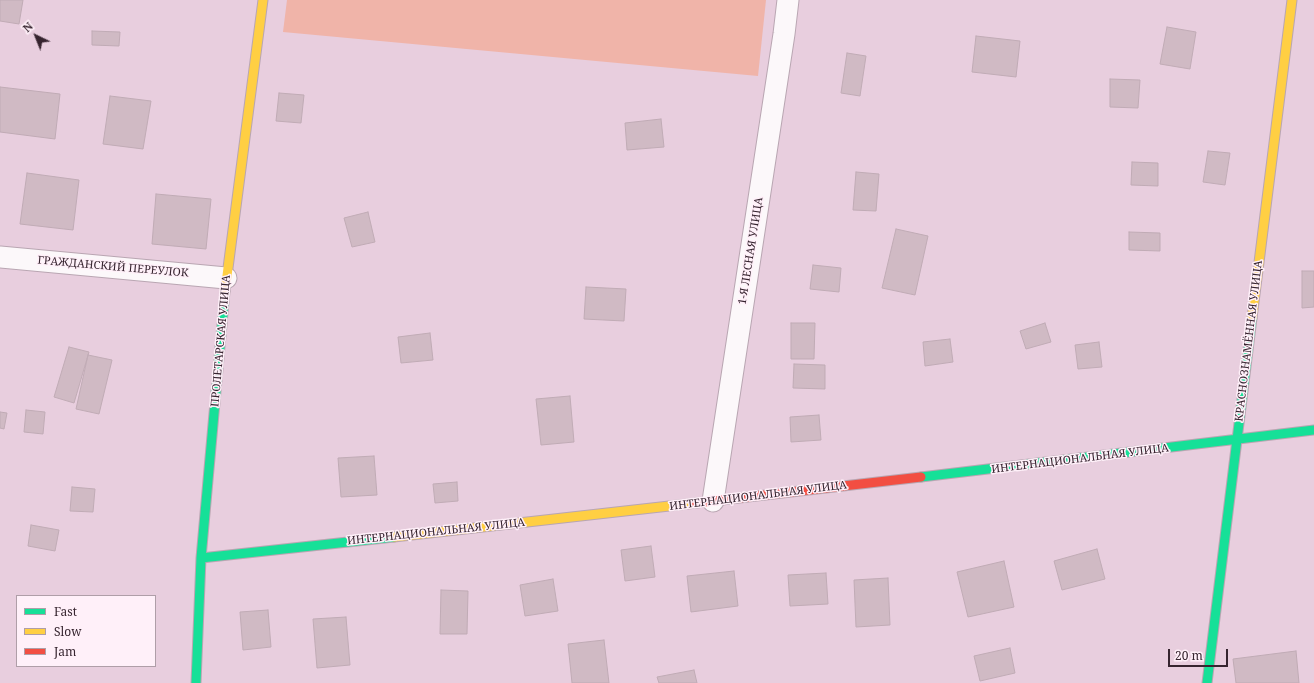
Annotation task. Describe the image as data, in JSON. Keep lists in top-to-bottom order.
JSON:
{
  "streets": {
    "street": [
      "1-Я ЛЕСНАЯ УЛИЦА",
      "ГРАЖДАНСКИЙ ПЕРЕУЛОК",
      "ПРОЛЕТАРСКАЯ УЛИЦА",
      "КРАСНОЗНАМЁННАЯ УЛИЦА",
      "ИНТЕРНАЦИОНАЛЬНАЯ УЛИЦА"
    ]
  },
  "crossings": [
    ["1-Я ЛЕСНАЯ УЛИЦА", "ИНТЕРНАЦИОНАЛЬНАЯ УЛИЦА"],
    ["ГРАЖДАНСКИЙ ПЕРЕУЛОК", "ПРОЛЕТАРСКАЯ УЛИЦА"],
    ["ПРОЛЕТАРСКАЯ УЛИЦА", "ИНТЕРНАЦИОНАЛЬНАЯ УЛИЦА"],
    ["КРАСНОЗНАМЁННАЯ УЛИЦА", "ИНТЕРНАЦИОНАЛЬНАЯ УЛИЦА"]
  ],
  "legend": ["Fast", "Slow", "Jam"],
  "scale_bar": "20 m",
  "north": "top left"
}
